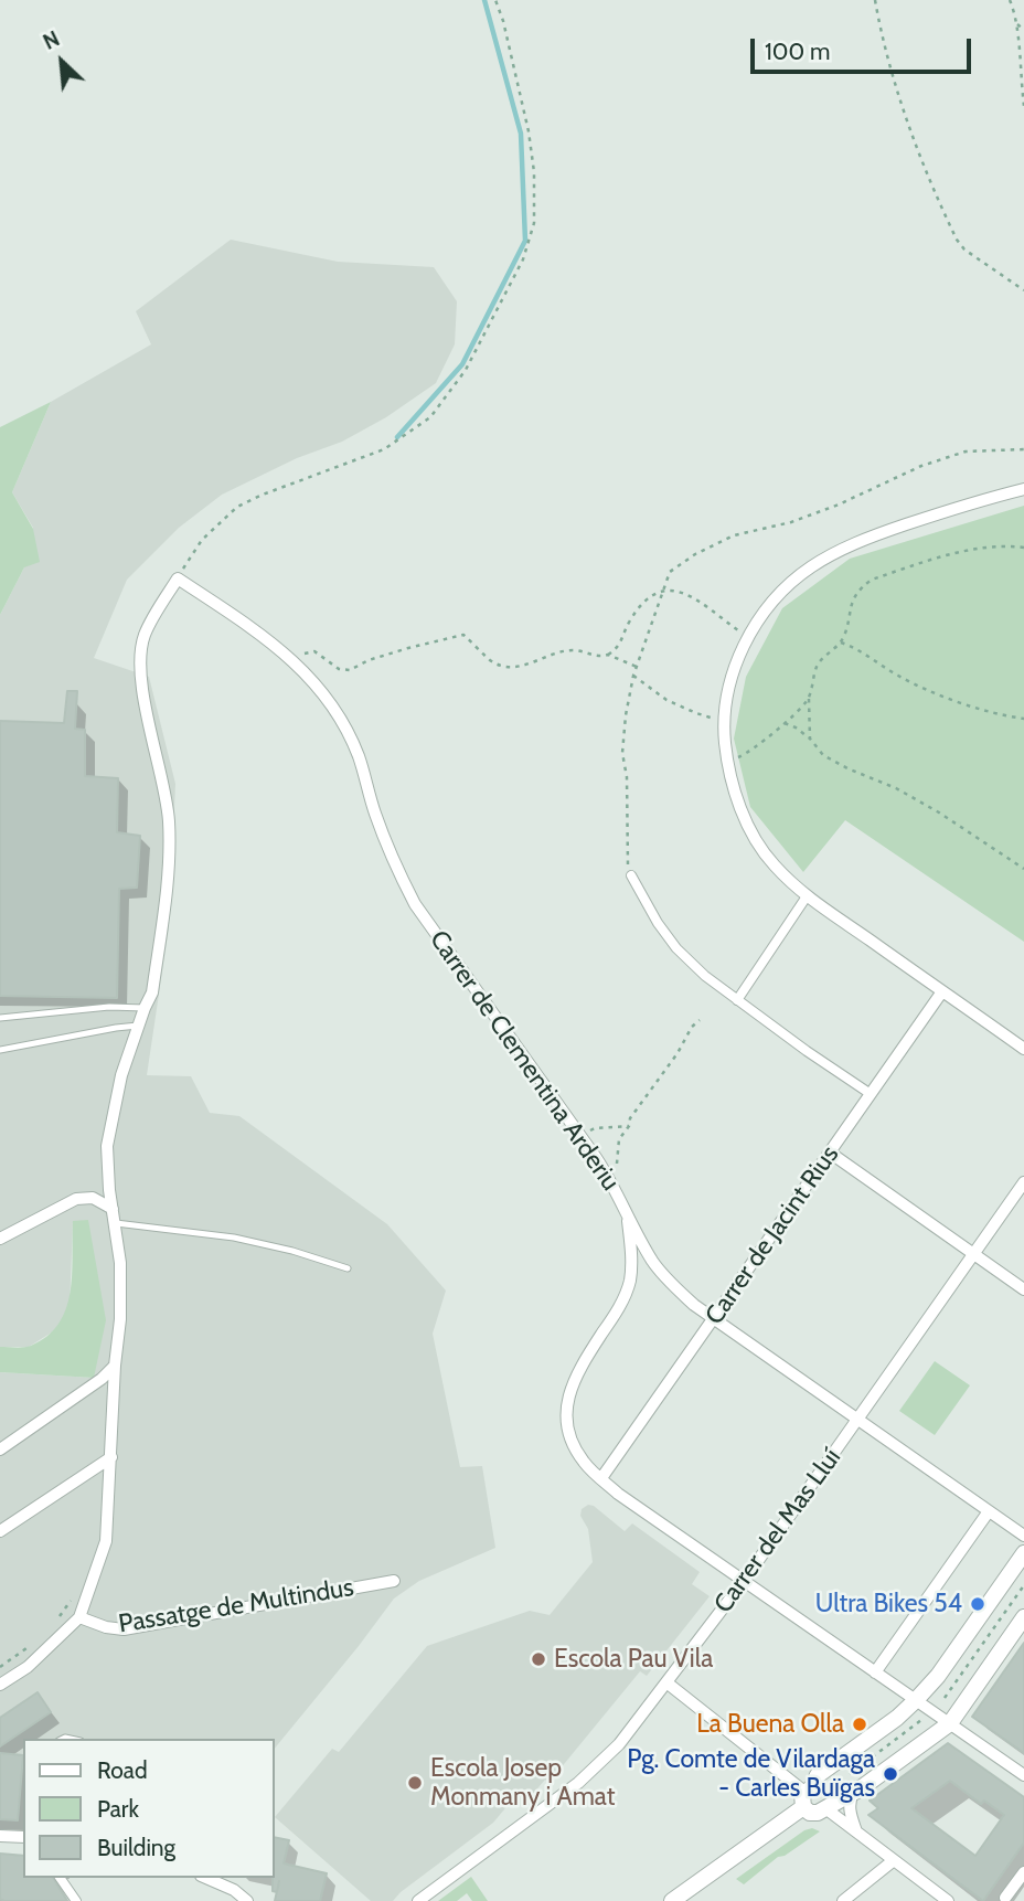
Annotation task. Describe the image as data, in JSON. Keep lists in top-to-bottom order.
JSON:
{
  "streets": {
    "street": [
      "Carrer de Clementina Arderiu",
      "Carrer de Jacint Rius",
      "Carrer del Mas Lluí",
      "Passatge de Multindus"
    ]
  },
  "crossings": [
    ["Carrer de Clementina Arderiu", "Carrer de Jacint Rius"],
    ["Carrer de Clementina Arderiu", "Carrer del Mas Lluí"]
  ],
  "places": [
    "Ultra Bikes 54",
    "Escola Pau Vila",
    "La Buena Olla",
    "Pg. Comte de Vilardaga - Carles Buïgas",
    "Escola Josep Monmany i Amat"
  ],
  "legend": ["Road", "Park", "Building"],
  "scale_bar": "100 m",
  "north": "top left"
}
